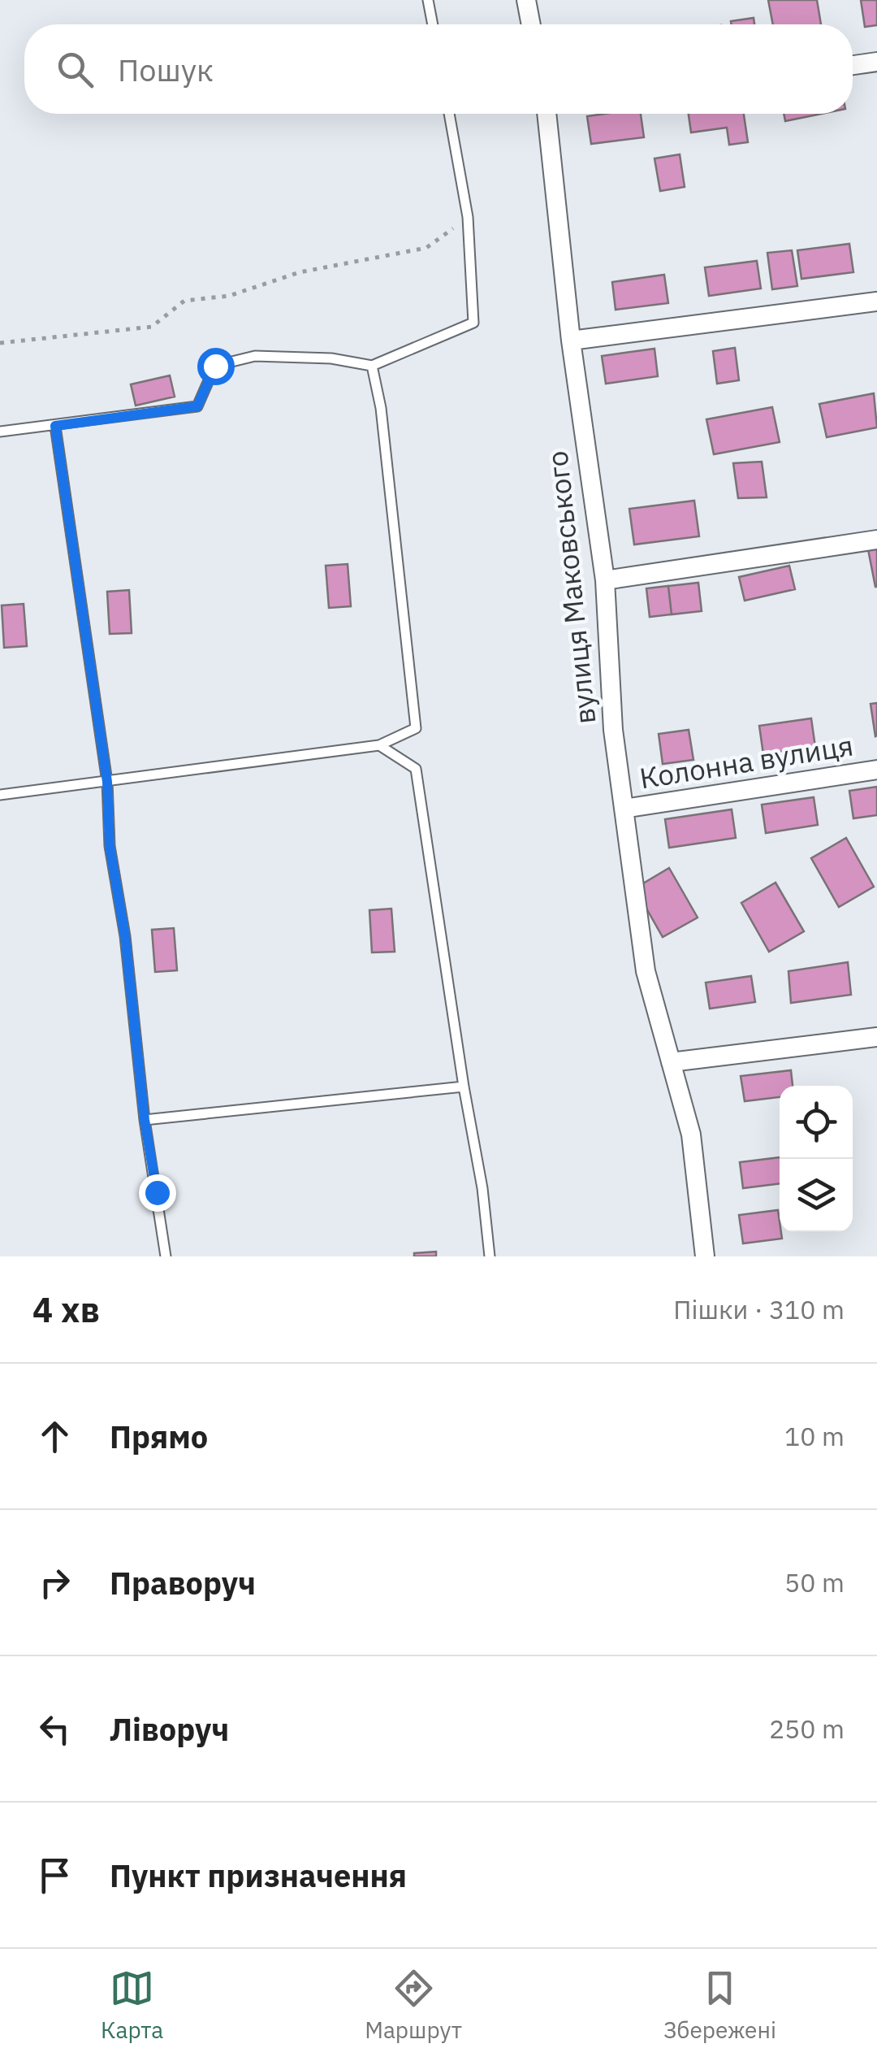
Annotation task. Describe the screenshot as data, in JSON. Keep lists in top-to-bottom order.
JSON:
{
  "streets": {
    "street": ["вулиця Маковського", "Колонна вулиця"]
  },
  "crossings": [
    ["вулиця Маковського", "Колонна вулиця"]
  ],
  "page": {
    "search": "Пошук",
    "heading": ["4 хв", "Пішки · 310 m"],
    "list": [
      ["Прямо", "10 m"],
      ["Праворуч", "50 m"],
      ["Ліворуч", "250 m"],
      "Пункт призначення"
    ],
    "nav": ["Карта", "Маршрут", "Збережені"]
  }
}
